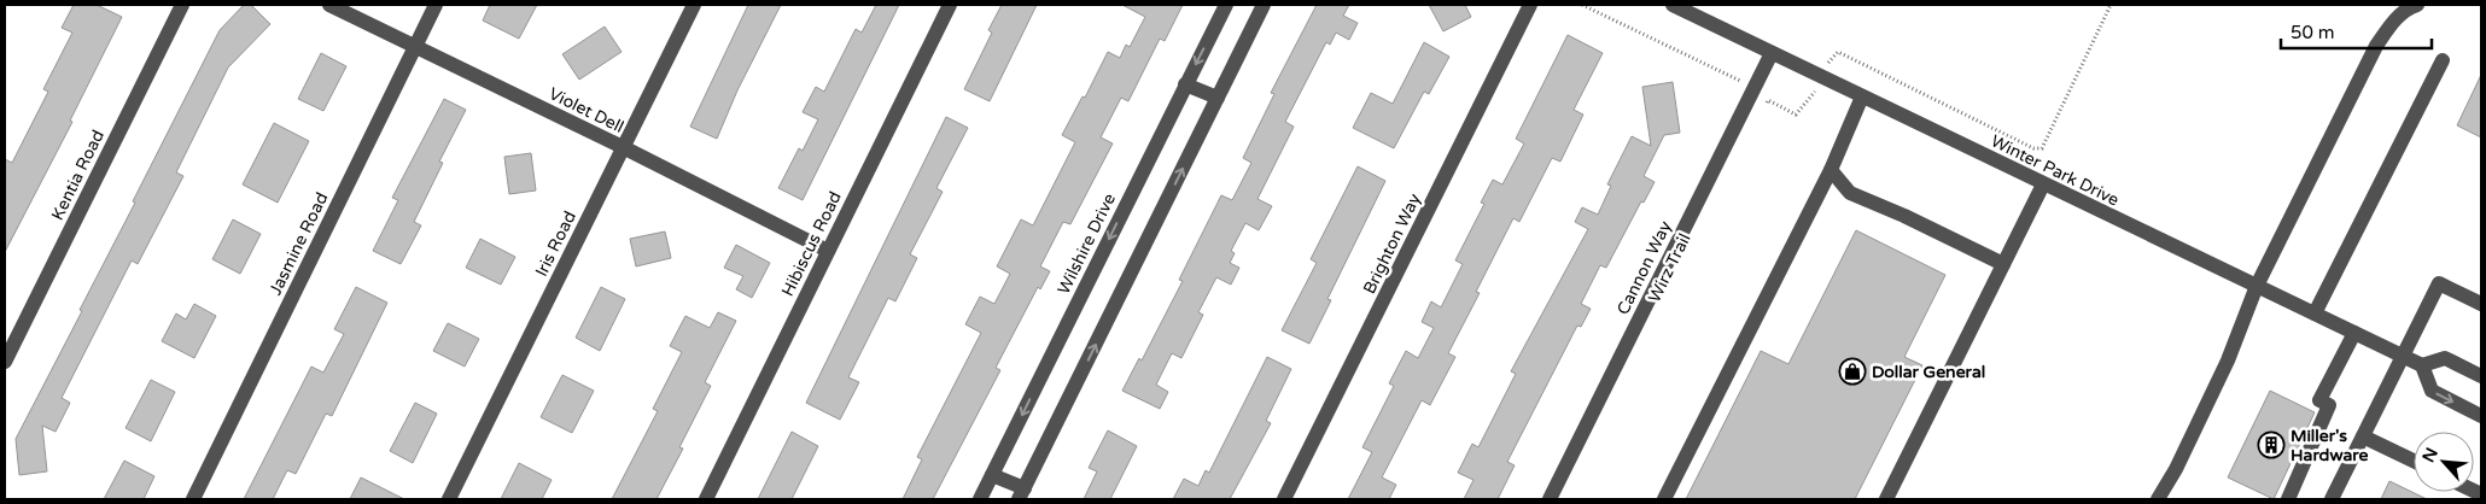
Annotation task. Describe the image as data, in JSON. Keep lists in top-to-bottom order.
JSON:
{
  "streets": {
    "street": [
      "Violet Dell",
      "Winter Park Drive",
      "Kentia Road",
      "Jasmine Road",
      "Iris Road",
      "Hibiscus Road",
      "Wilshire Drive",
      "Brighton Way",
      "Cannon Way"
    ]
  },
  "crossings": [
    ["Violet Dell", "Jasmine Road"],
    ["Violet Dell", "Iris Road"],
    ["Violet Dell", "Hibiscus Road"],
    ["Winter Park Drive", "Cannon Way"]
  ],
  "places": {
    "shop": ["Dollar General"],
    "building": ["Miller's Hardware"]
  },
  "scale_bar": "50 m",
  "north": "top left"
}
